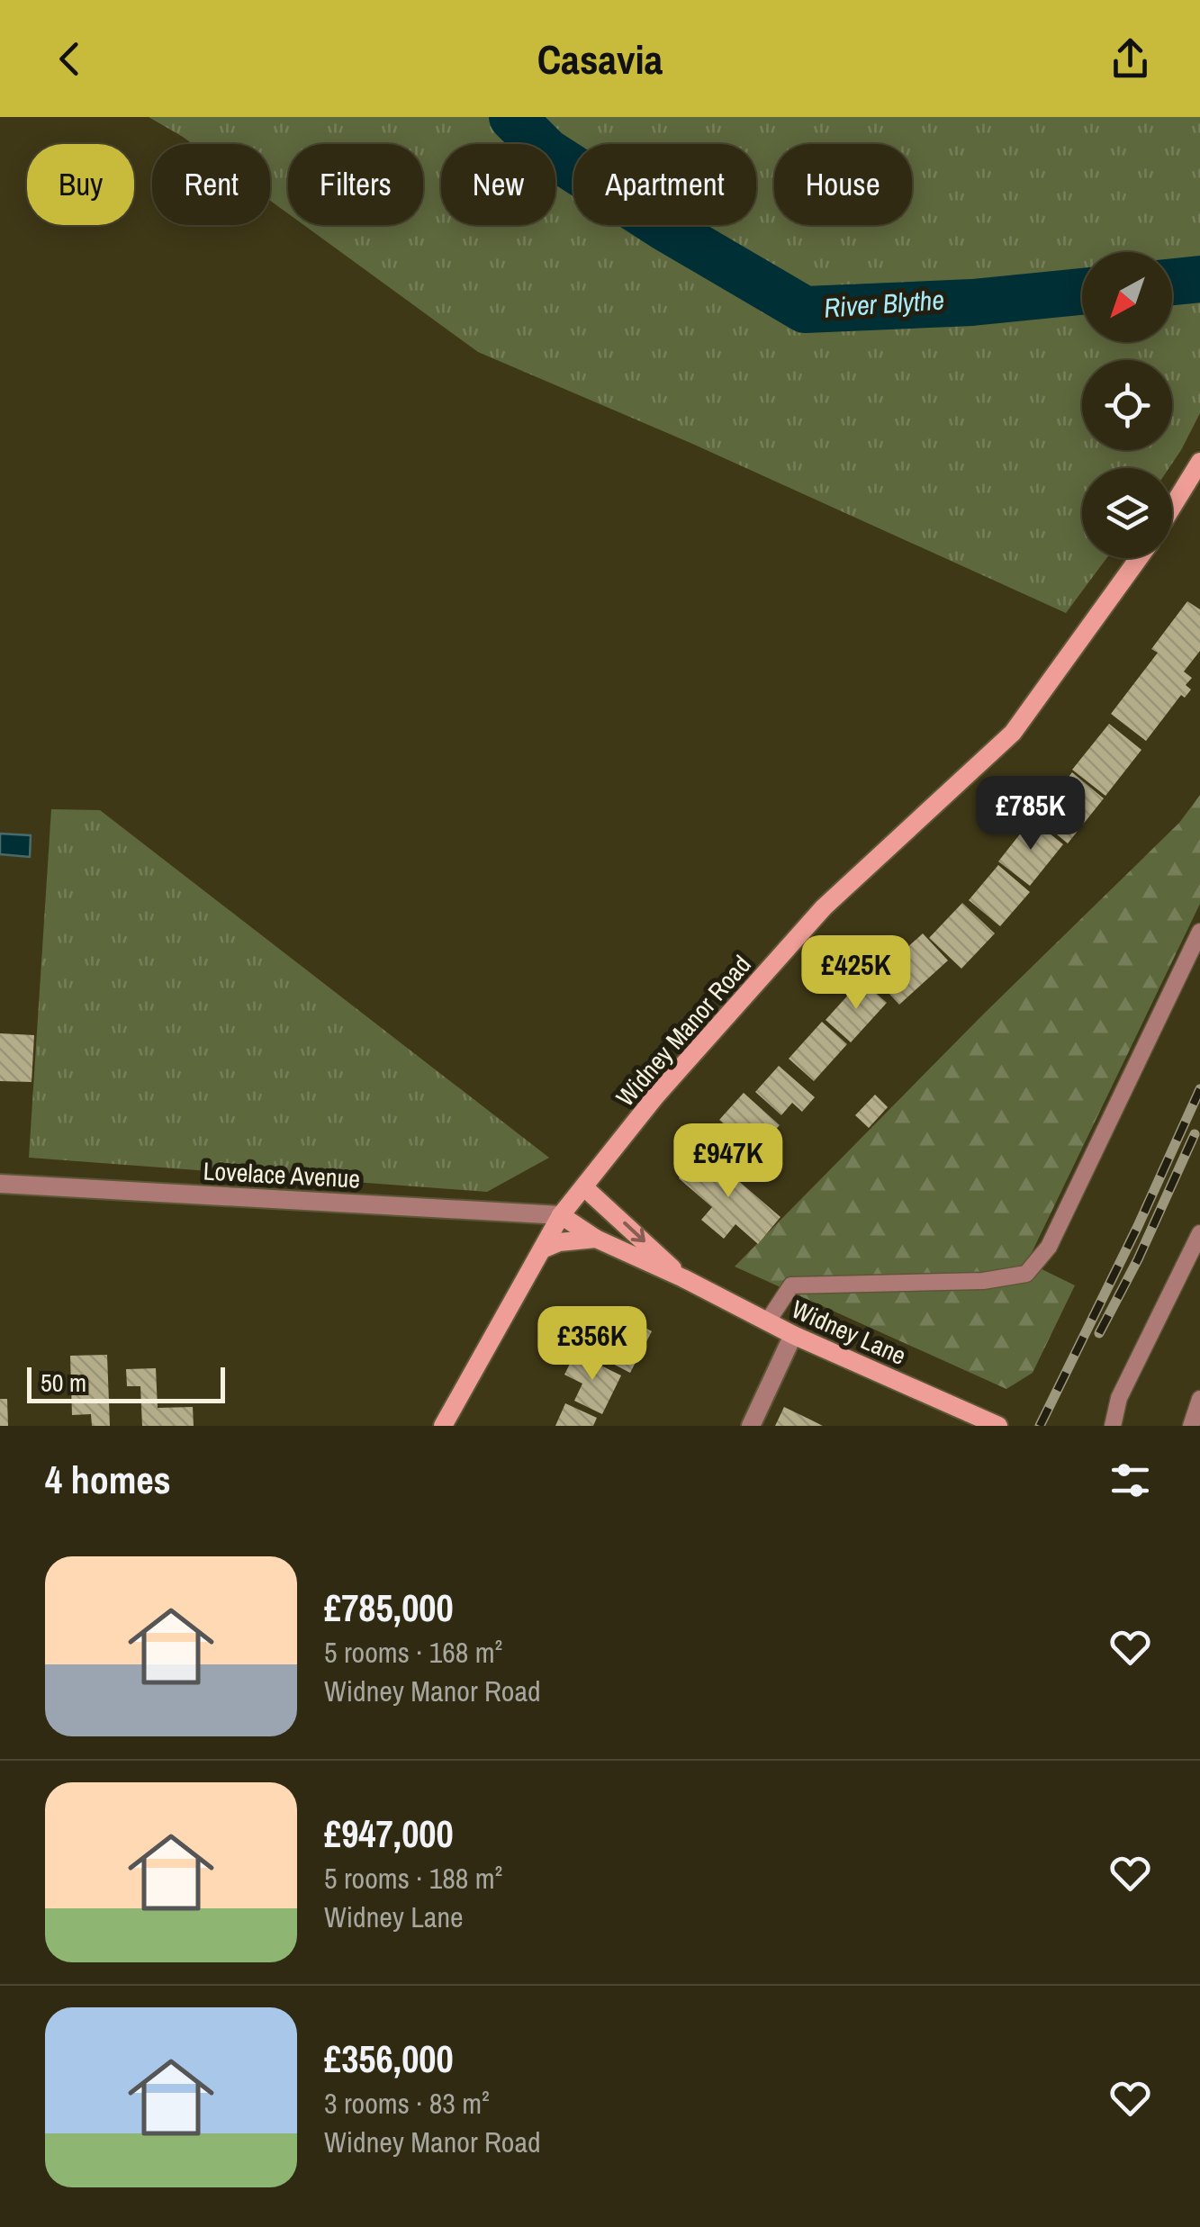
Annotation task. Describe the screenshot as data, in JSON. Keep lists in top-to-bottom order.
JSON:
{
  "streets": {
    "street": ["Widney Manor Road", "Lovelace Avenue", "Widney Lane"]
  },
  "crossings": [
    ["Widney Manor Road", "Lovelace Avenue"],
    ["Widney Manor Road", "Widney Lane"],
    ["Lovelace Avenue", "Widney Lane"]
  ],
  "water": ["River Blythe"],
  "scale_bar": "50 m",
  "north": "bottom left",
  "page": {
    "header": "Casavia",
    "chip": [
      "Buy",
      "Rent",
      "Filters",
      "New",
      "Apartment",
      "House"
    ],
    "price": [
      "£785K",
      "£425K",
      "£947K",
      "£356K"
    ],
    "scale": "50 m",
    "heading": "4 homes",
    "list": [
      {
        "name": "£785,000",
        "note": "5 rooms · 168 m² · Widney Manor Road"
      },
      {
        "name": "£947,000",
        "note": "5 rooms · 188 m² · Widney Lane"
      },
      {
        "name": "£356,000",
        "note": "3 rooms · 83 m² · Widney Manor Road"
      }
    ]
  }
}
